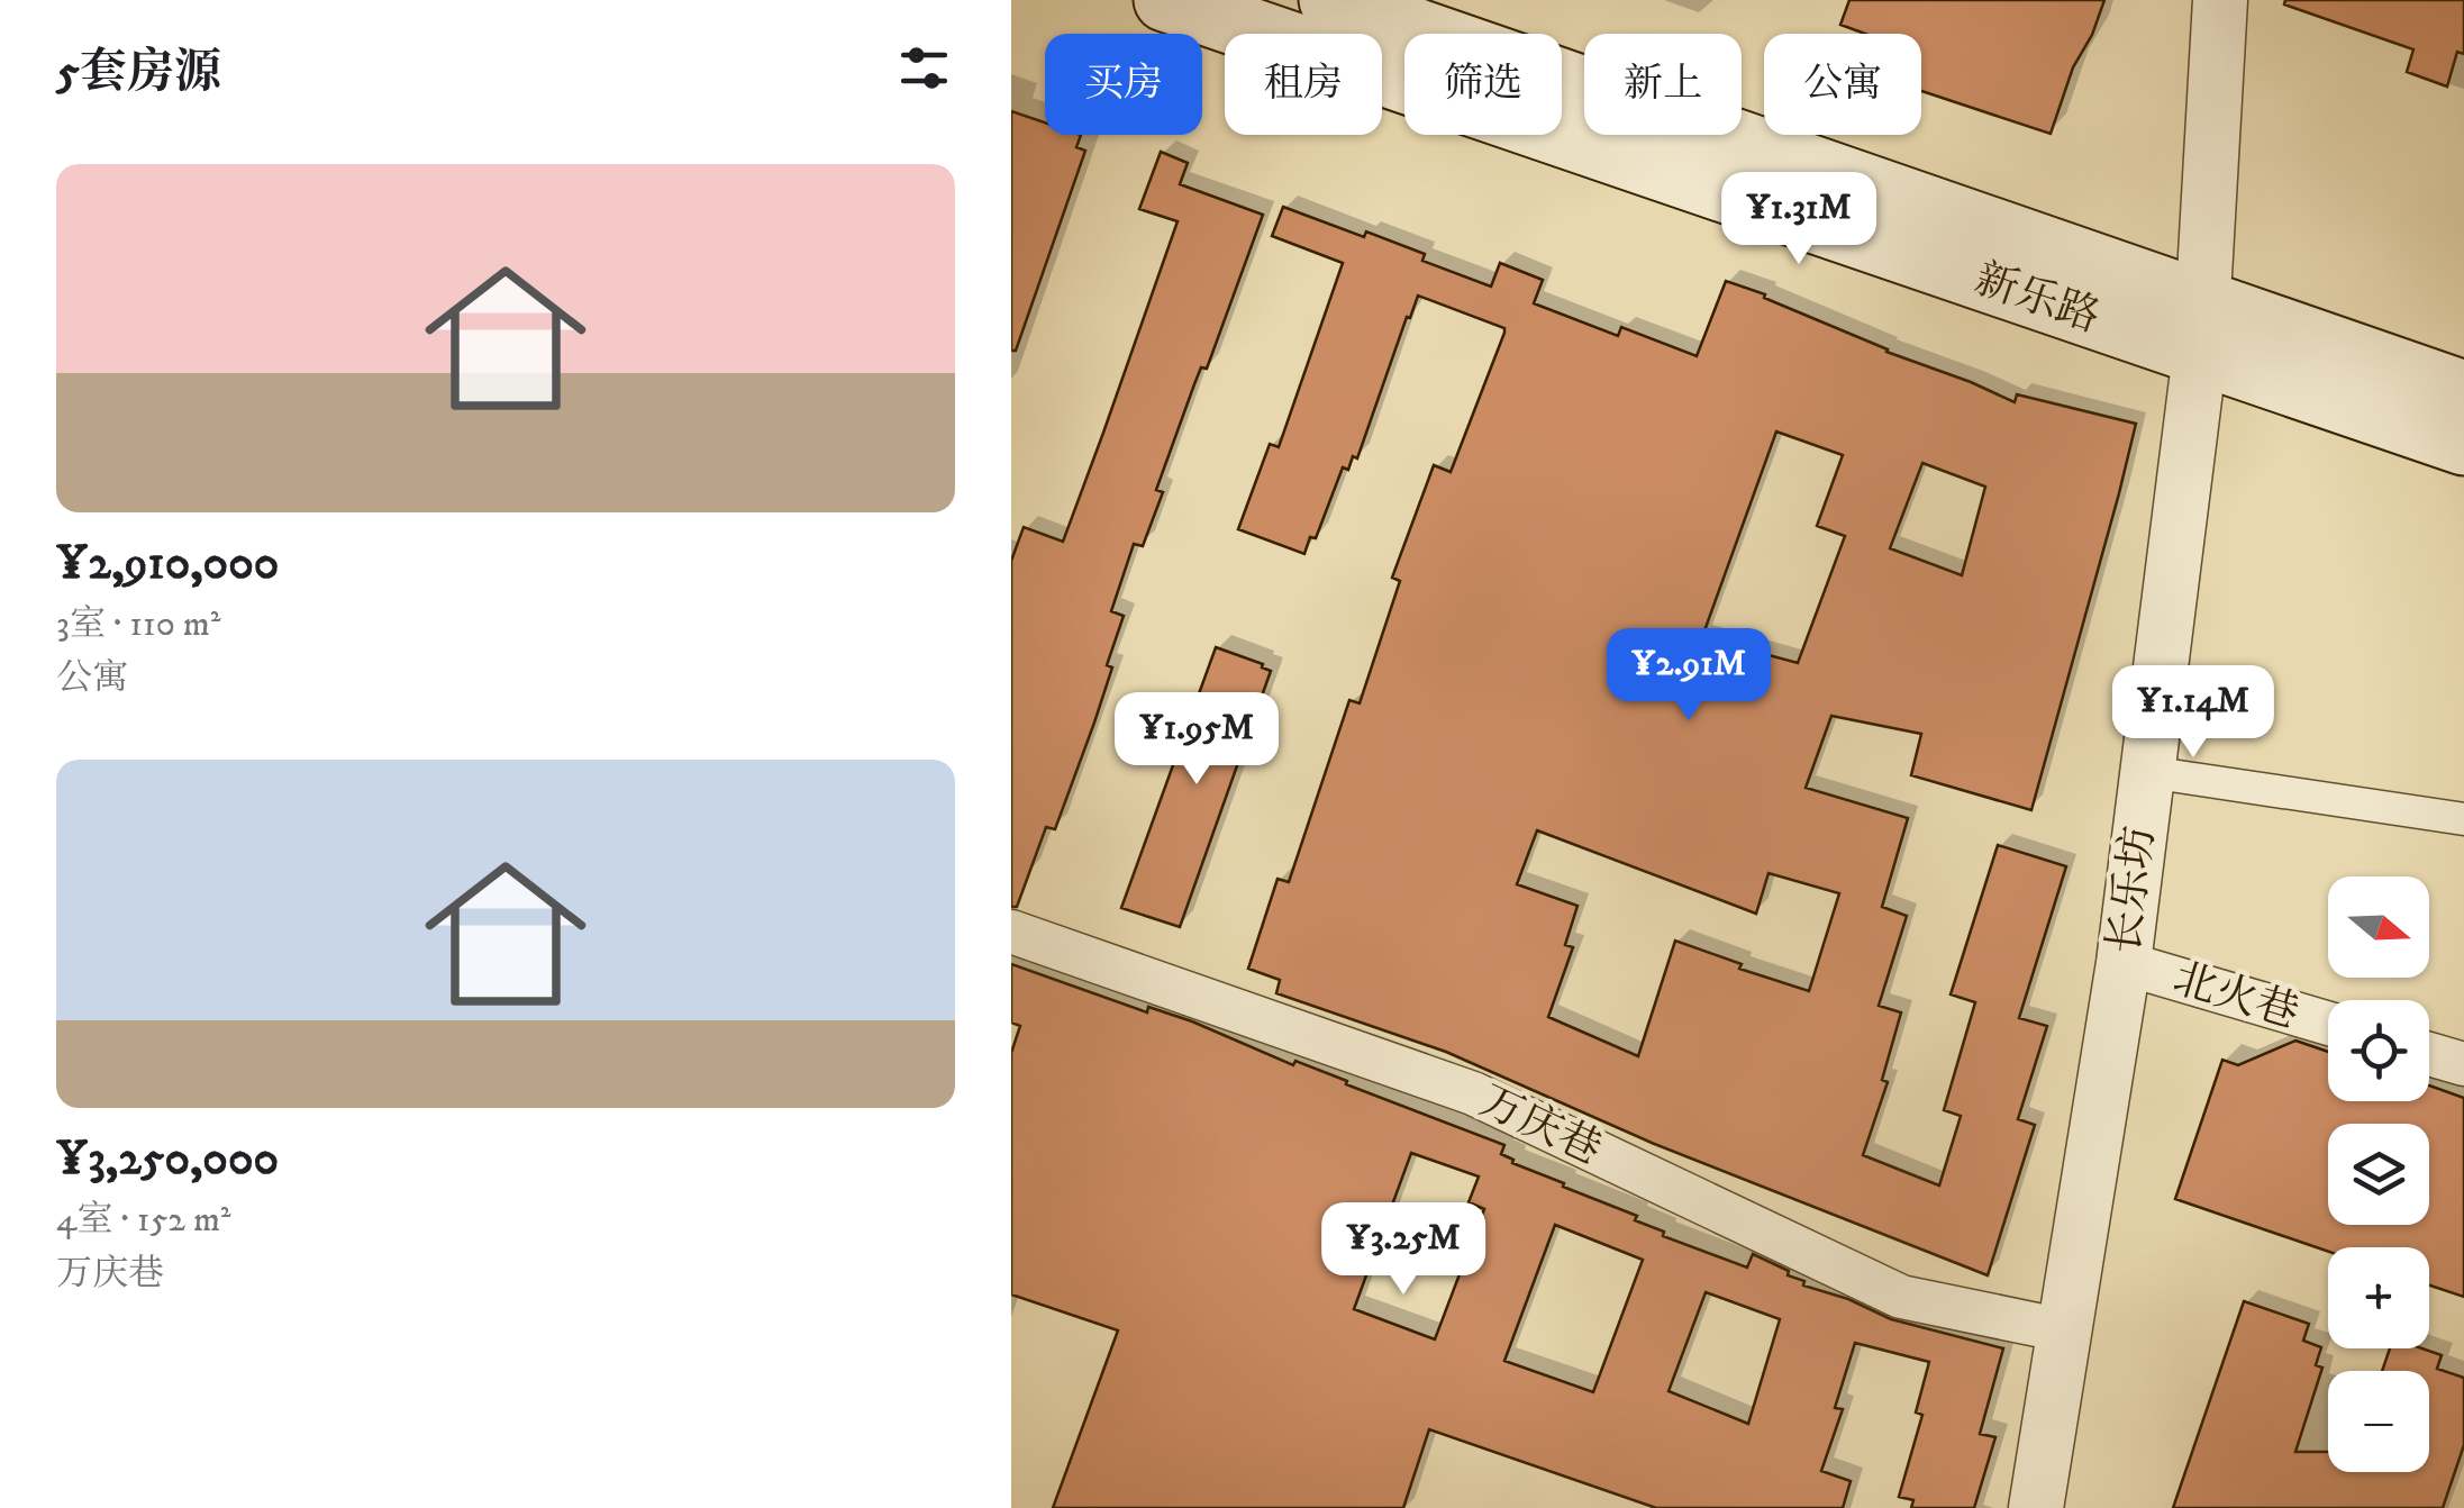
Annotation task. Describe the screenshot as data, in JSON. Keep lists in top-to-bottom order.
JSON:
{
  "streets": {
    "main road": ["新乐路"],
    "street": ["长乐坊", "北火巷", "万庆巷"]
  },
  "crossings": [
    ["新乐路", "长乐坊"],
    ["长乐坊", "北火巷"],
    ["长乐坊", "万庆巷"]
  ],
  "north": "right",
  "page": {
    "heading": "5套房源",
    "chip": [
      "买房",
      "租房",
      "筛选",
      "新上",
      "公寓"
    ],
    "list": [
      {
        "name": "¥2,910,000",
        "note": "3室 · 110 m² · 公寓"
      },
      {
        "name": "¥3,250,000",
        "note": "4室 · 152 m² · 万庆巷"
      }
    ],
    "price": [
      "¥1.31M",
      "¥2.91M",
      "¥1.14M",
      "¥1.95M",
      "¥3.25M"
    ],
    "map_buttons": ["+", "−"]
  }
}
